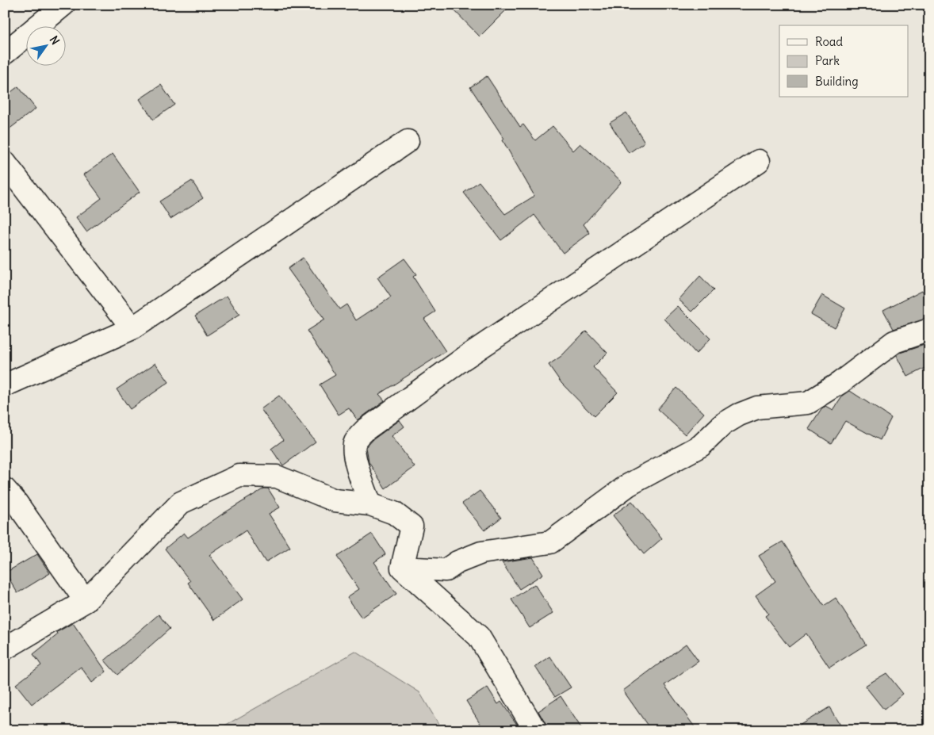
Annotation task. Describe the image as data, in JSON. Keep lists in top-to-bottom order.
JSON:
{
  "legend": ["Road", "Park", "Building"],
  "north": "top right"
}
